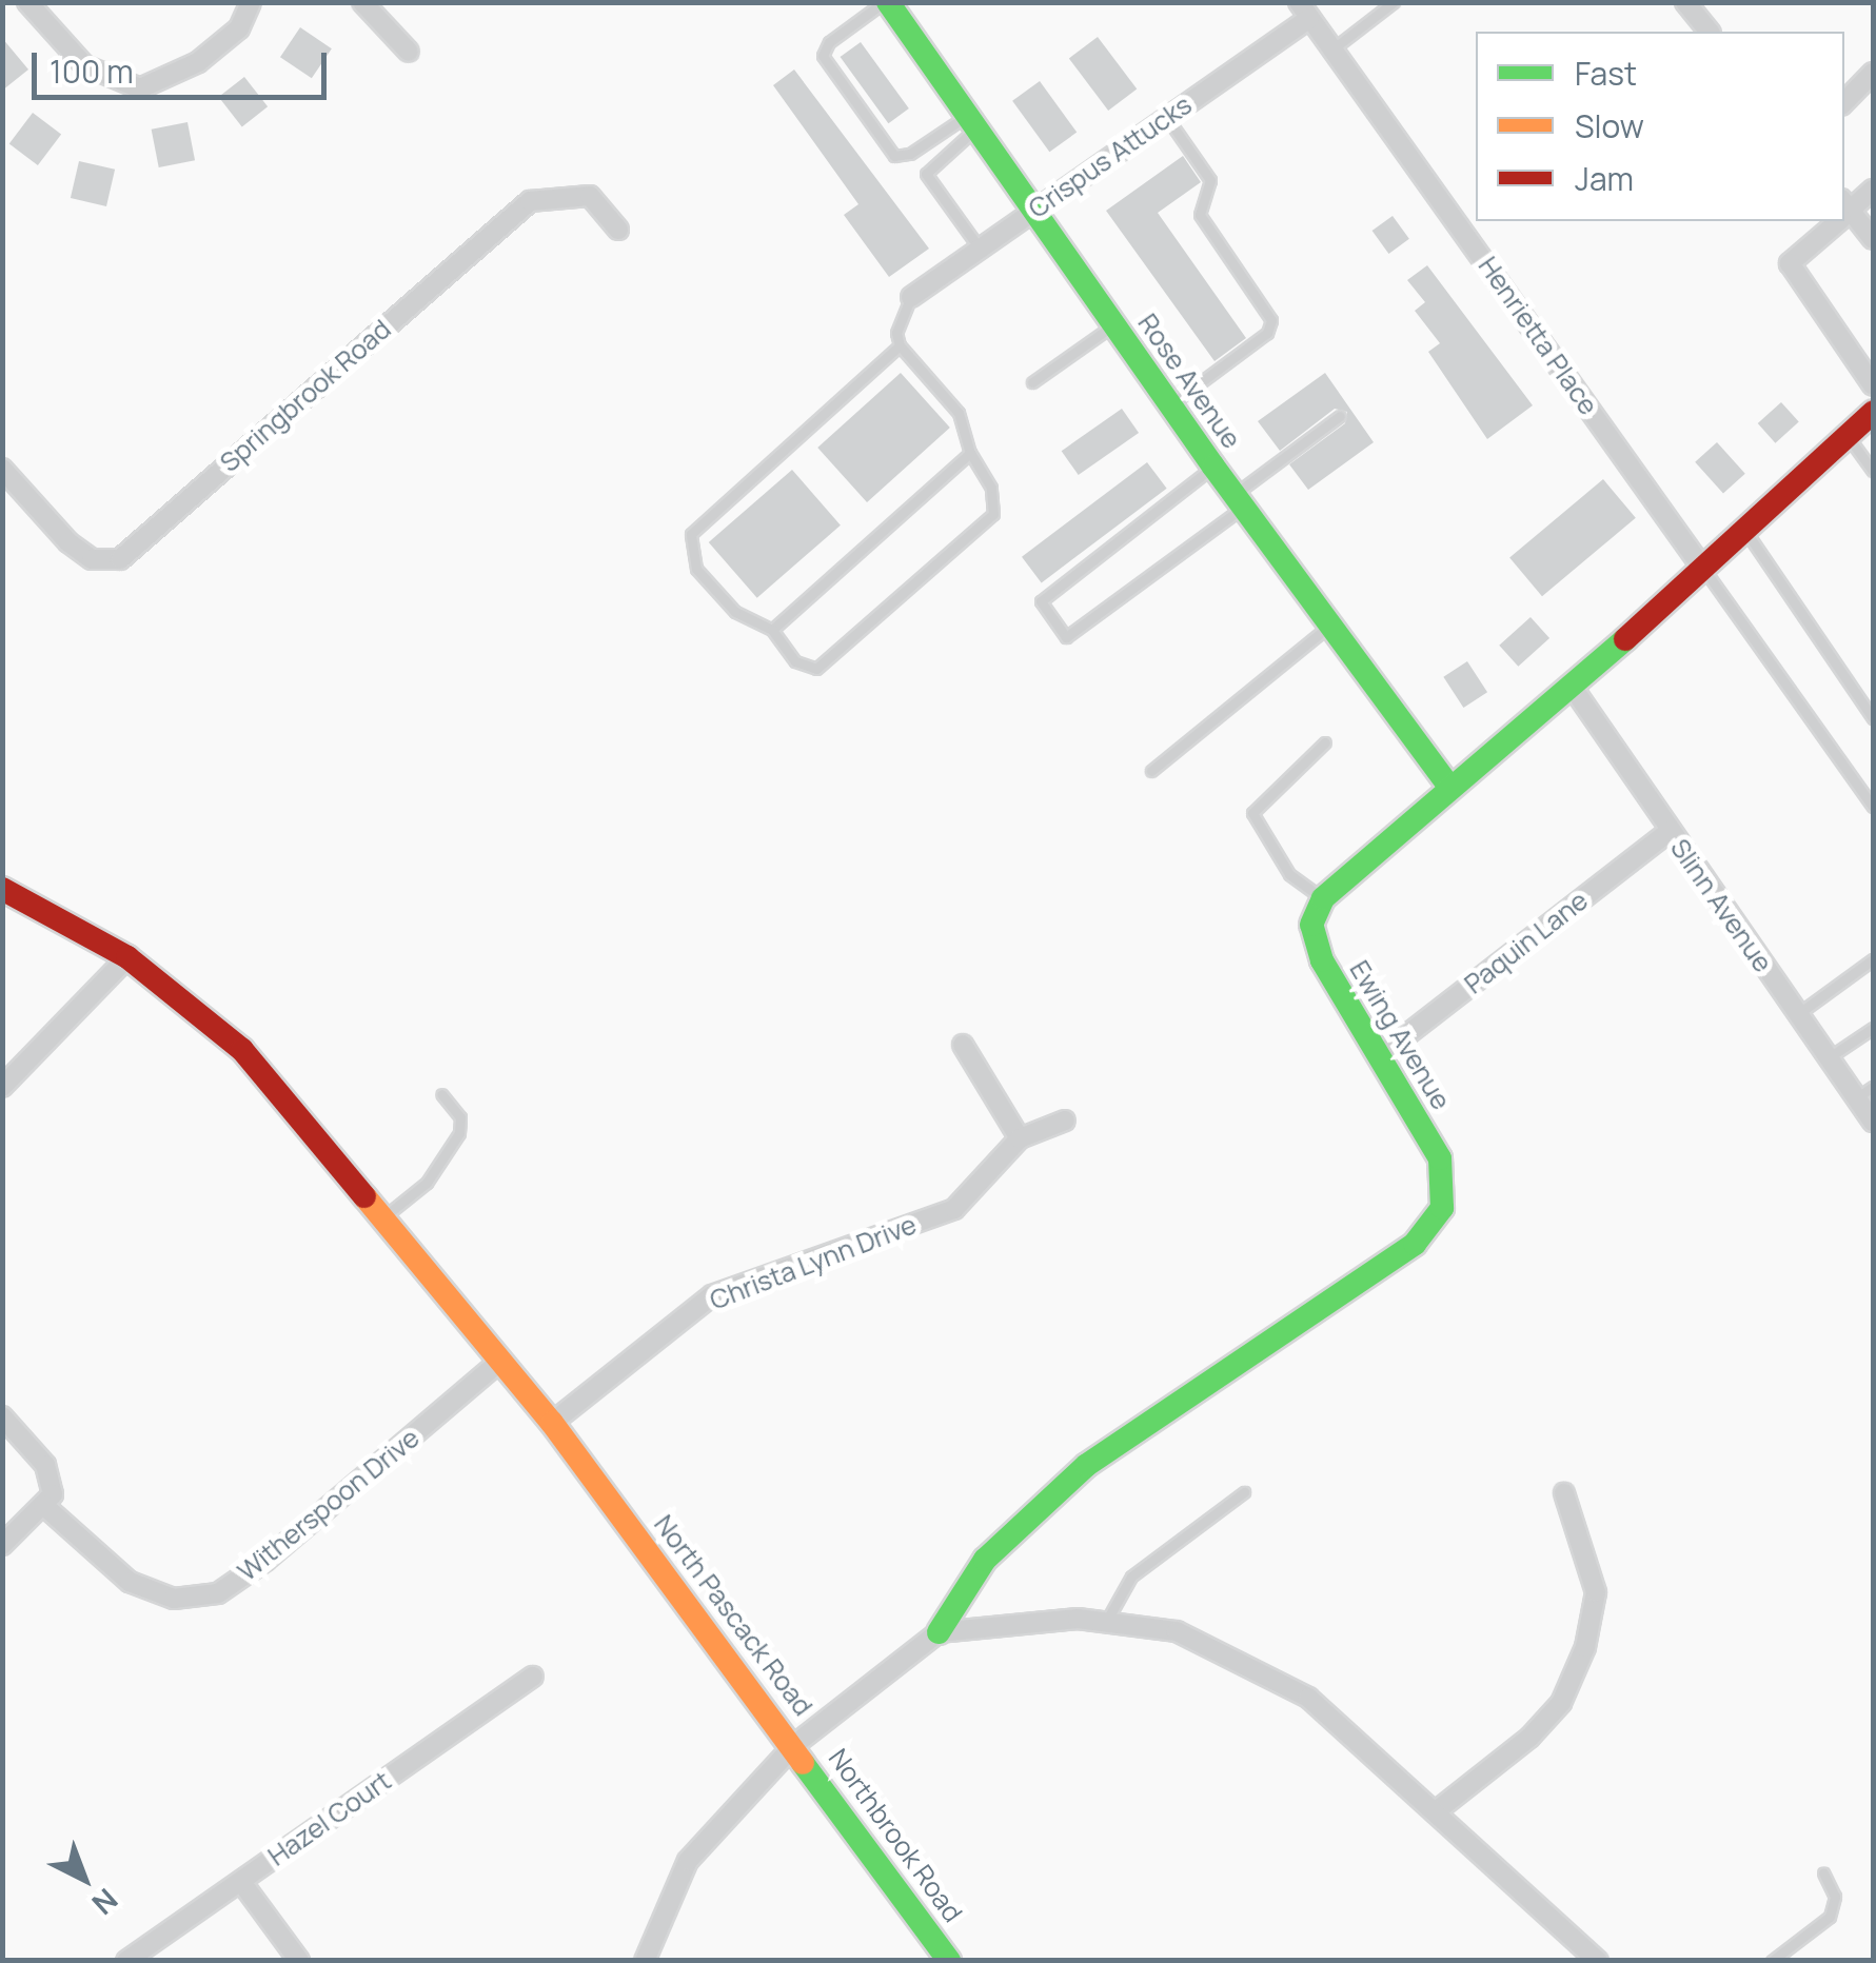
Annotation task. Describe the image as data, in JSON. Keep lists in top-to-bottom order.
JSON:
{
  "streets": {
    "street": [
      "Crispus Attucks",
      "Henrietta Place",
      "Rose Avenue",
      "Springbrook Road",
      "Slinn Avenue",
      "Paquin Lane",
      "Ewing Avenue",
      "Christa Lynn Drive",
      "Witherspoon Drive",
      "North Pascack Road",
      "Hazel Court",
      "Northbrook Road"
    ]
  },
  "crossings": [
    ["Crispus Attucks", "Henrietta Place"],
    ["Crispus Attucks", "Rose Avenue"],
    ["Slinn Avenue", "Paquin Lane"],
    ["Paquin Lane", "Ewing Avenue"],
    ["Ewing Avenue", "North Pascack Road"],
    ["Christa Lynn Drive", "North Pascack Road"],
    ["Witherspoon Drive", "North Pascack Road"],
    ["North Pascack Road", "Northbrook Road"]
  ],
  "legend": ["Fast", "Slow", "Jam"],
  "scale_bar": "100 m",
  "north": "bottom right"
}
